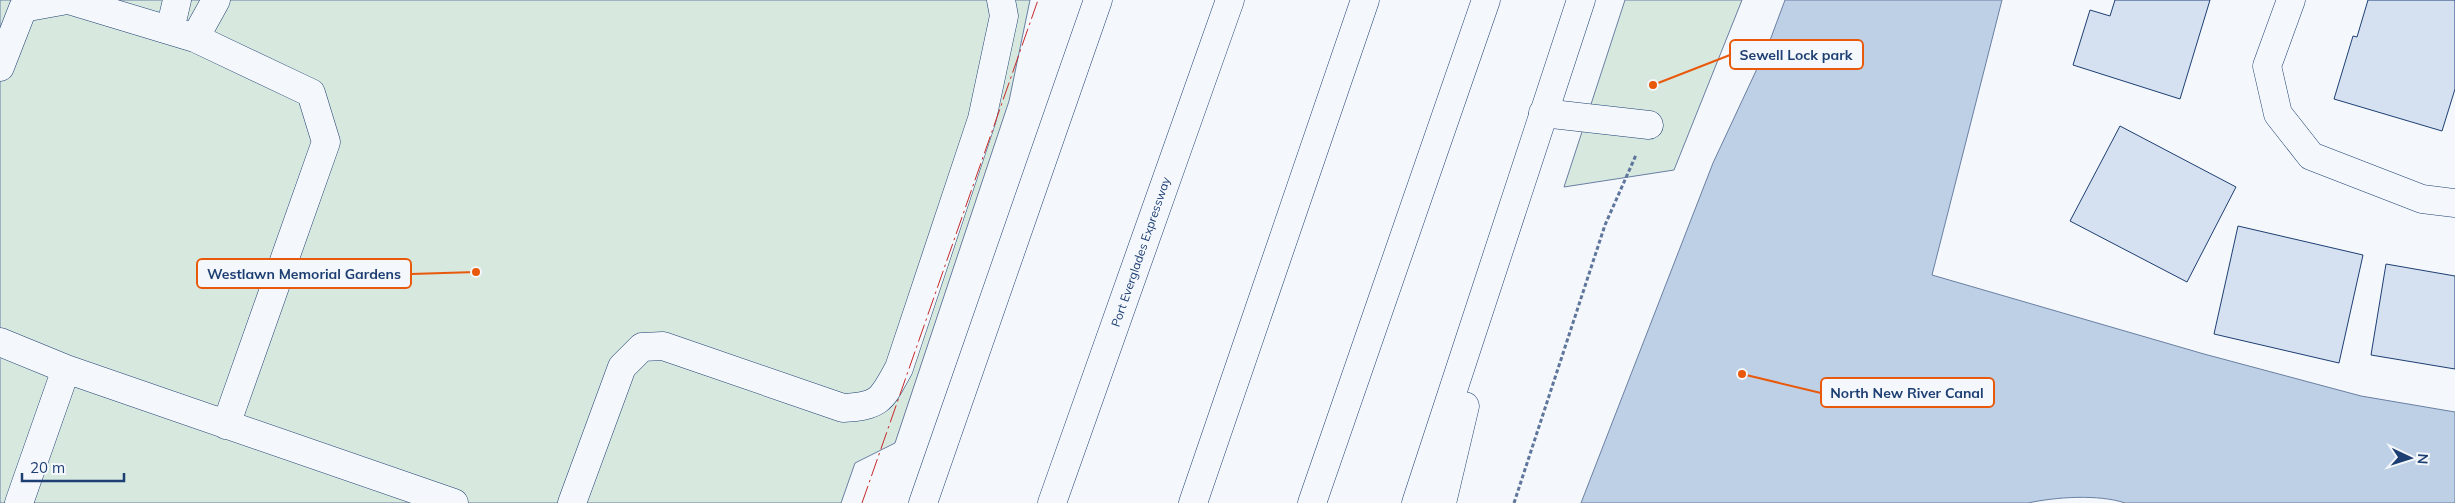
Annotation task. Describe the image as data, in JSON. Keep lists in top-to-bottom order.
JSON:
{
  "streets": {
    "main road": ["Port Everglades Expressway"]
  },
  "places": ["Sewell Lock park", "Westlawn Memorial Gardens", "North New River Canal"],
  "scale_bar": "20 m",
  "north": "right"
}
